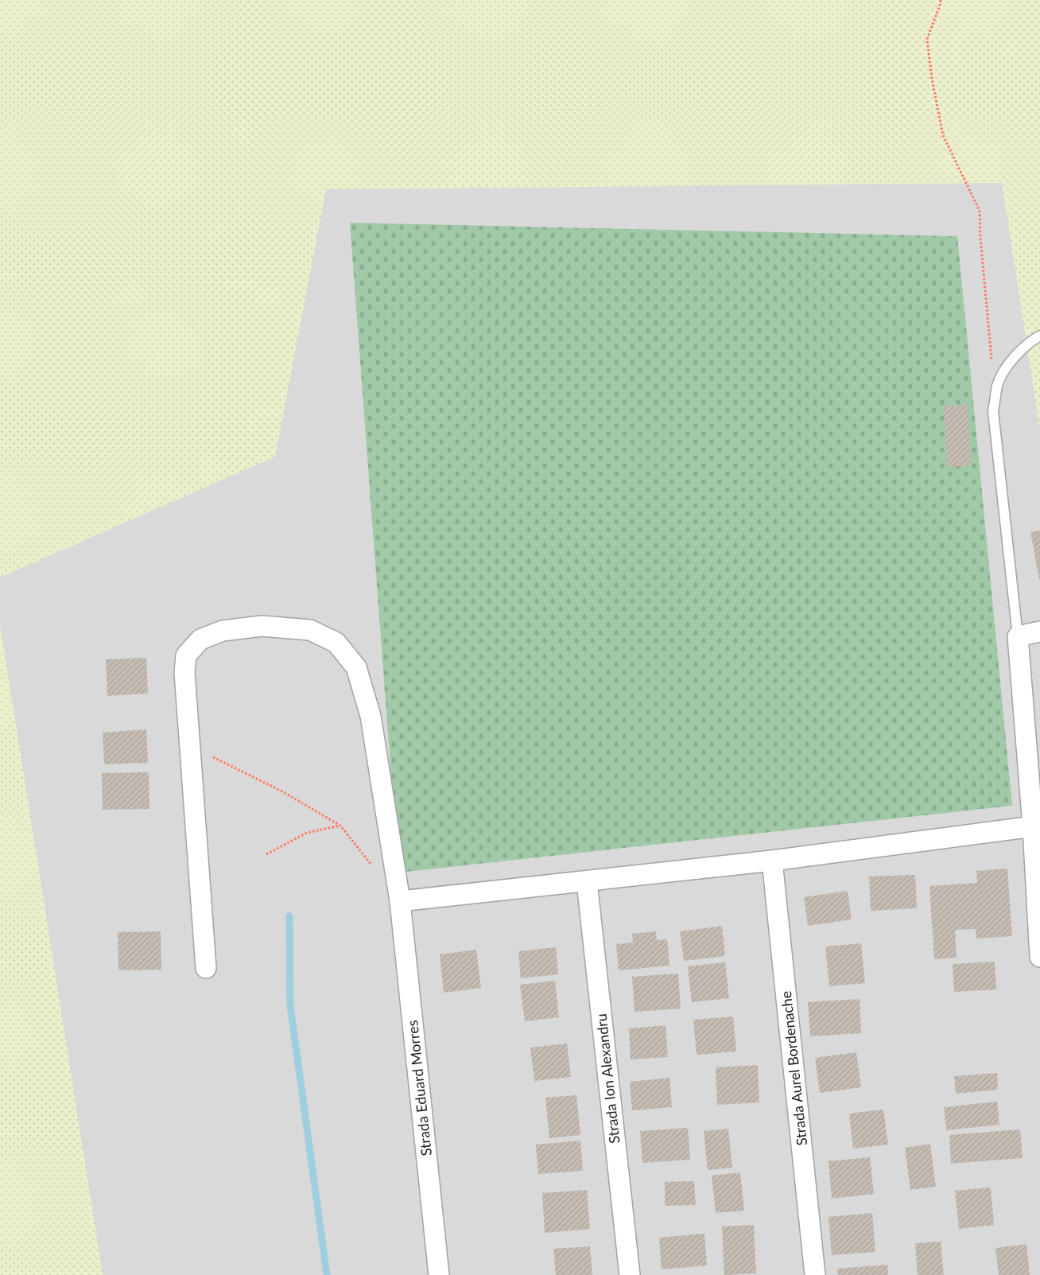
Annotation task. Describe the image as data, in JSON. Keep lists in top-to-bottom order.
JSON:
{
  "streets": {
    "street": ["Strada Aurel Bordenache", "Strada Ion Alexandru", "Strada Eduard Morres"]
  }
}
